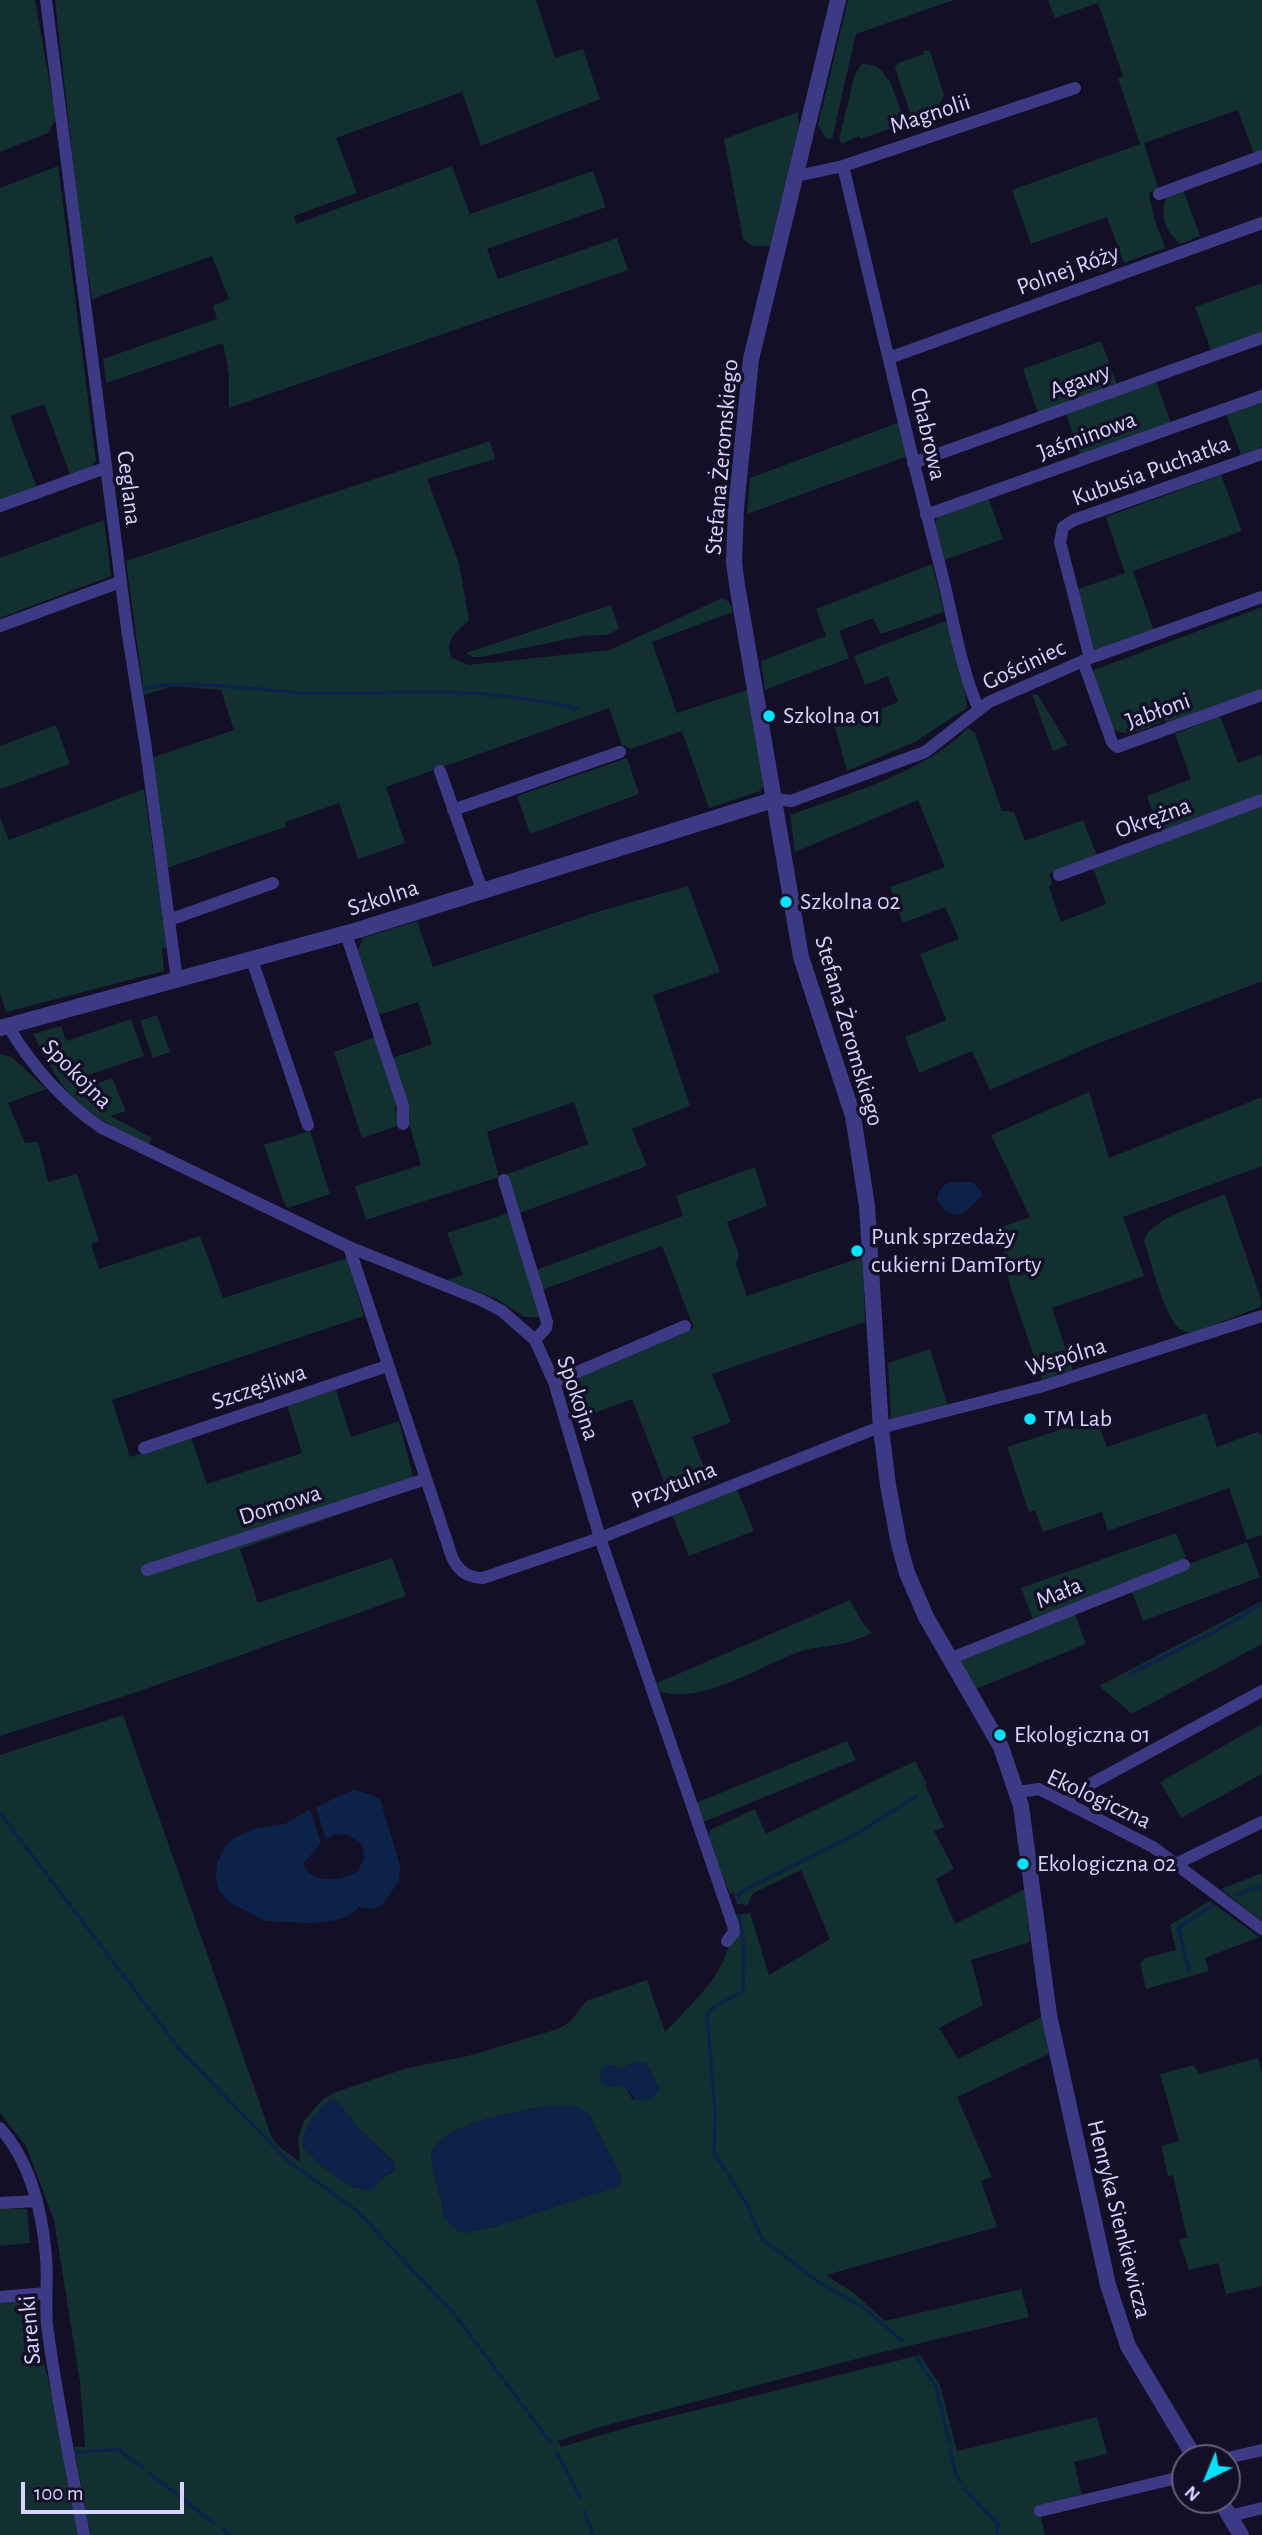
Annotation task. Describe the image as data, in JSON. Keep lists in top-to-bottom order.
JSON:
{
  "streets": {
    "street": [
      "Magnolii",
      "Polnej Róży",
      "Agawy",
      "Chabrowa",
      "Jaśminowa",
      "Stefana Żeromskiego",
      "Kubusia Puchatka",
      "Ceglana",
      "Gościniec",
      "Jabłoni",
      "Okrężna",
      "Szkolna",
      "Spokojna",
      "Wspólna",
      "Szczęśliwa",
      "Przytulna",
      "Domowa",
      "Mała",
      "Ekologiczna",
      "Henryka Sienkiewicza",
      "Sarenki"
    ]
  },
  "crossings": [
    ["Magnolii", "Chabrowa"],
    ["Magnolii", "Stefana Żeromskiego"],
    ["Polnej Róży", "Chabrowa"],
    ["Agawy", "Chabrowa"],
    ["Chabrowa", "Jaśminowa"],
    ["Chabrowa", "Gościniec"],
    ["Stefana Żeromskiego", "Gościniec"],
    ["Stefana Żeromskiego", "Szkolna"],
    ["Stefana Żeromskiego", "Wspólna"],
    ["Stefana Żeromskiego", "Przytulna"],
    ["Stefana Żeromskiego", "Mała"],
    ["Stefana Żeromskiego", "Ekologiczna"],
    ["Stefana Żeromskiego", "Henryka Sienkiewicza"],
    ["Kubusia Puchatka", "Gościniec"],
    ["Kubusia Puchatka", "Jabłoni"],
    ["Ceglana", "Szkolna"],
    ["Gościniec", "Jabłoni"],
    ["Gościniec", "Szkolna"],
    ["Szkolna", "Spokojna"],
    ["Spokojna", "Przytulna"],
    ["Wspólna", "Przytulna"],
    ["Przytulna", "Domowa"]
  ],
  "places": [
    "Szkolna 01",
    "Szkolna 02",
    "Punk sprzedaży cukierni DamTorty",
    "TM Lab",
    "Ekologiczna 01",
    "Ekologiczna 02"
  ],
  "scale_bar": "100 m",
  "north": "bottom left"
}
